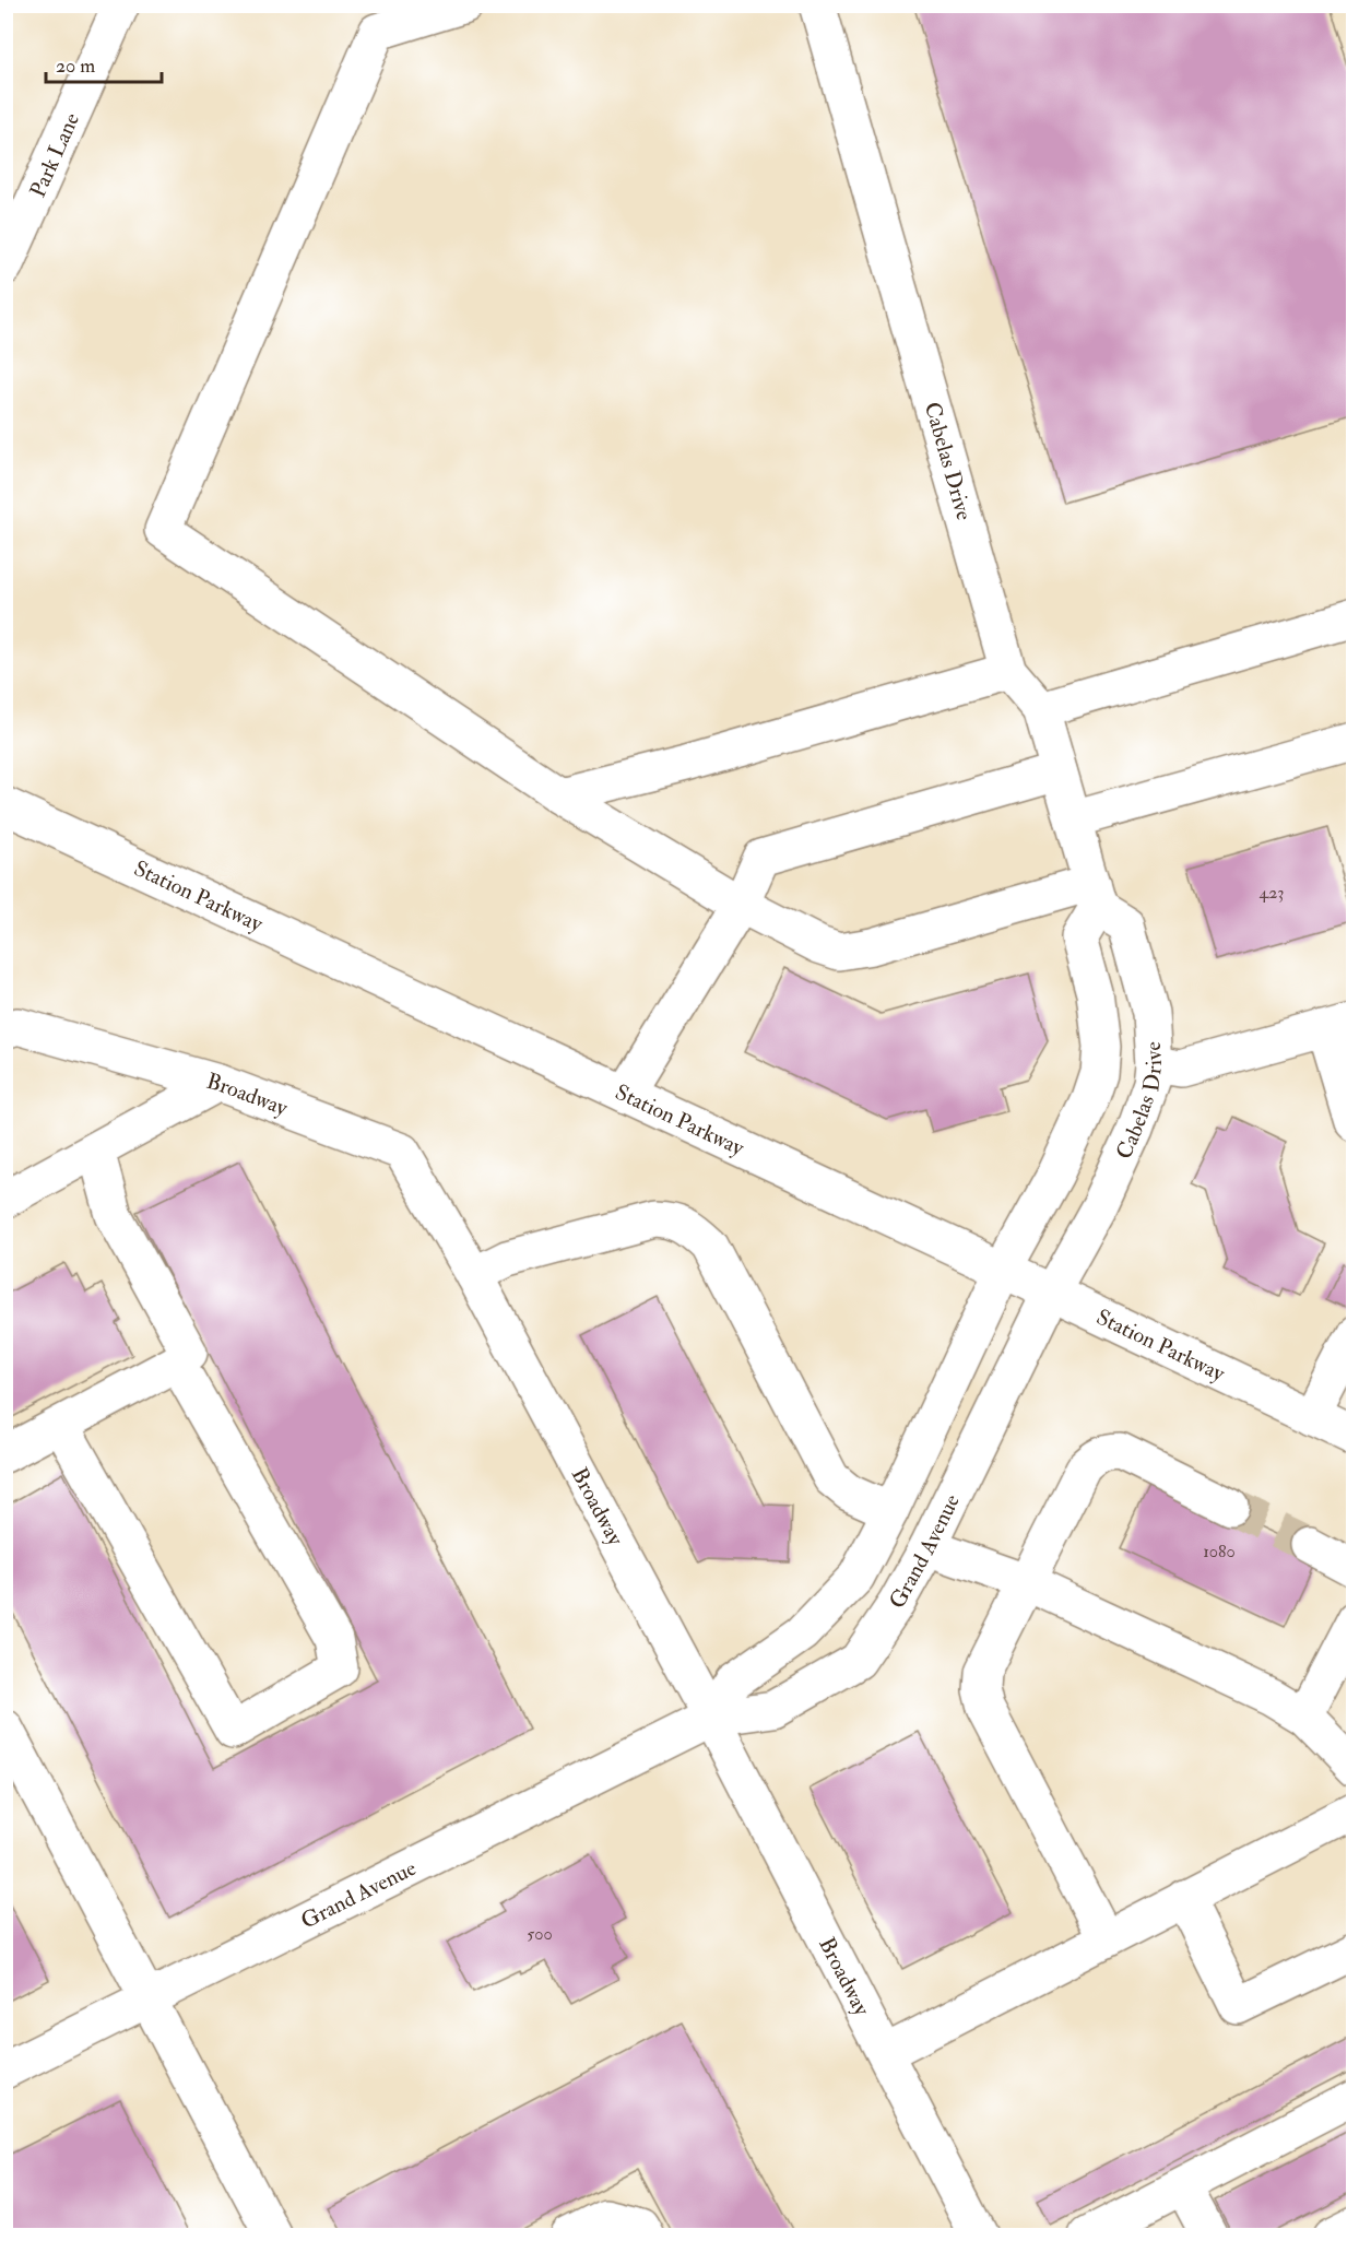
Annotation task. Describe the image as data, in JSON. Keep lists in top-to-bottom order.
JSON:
{
  "streets": {
    "street": [
      "Park Lane",
      "Cabelas Drive",
      "Station Parkway",
      "Broadway",
      "Grand Avenue"
    ]
  },
  "crossings": [
    ["Cabelas Drive", "Station Parkway"],
    ["Cabelas Drive", "Grand Avenue"],
    ["Station Parkway", "Grand Avenue"],
    ["Broadway", "Grand Avenue"]
  ],
  "house_numbers": ["423", "1080", "500"],
  "scale_bar": "20 m"
}
